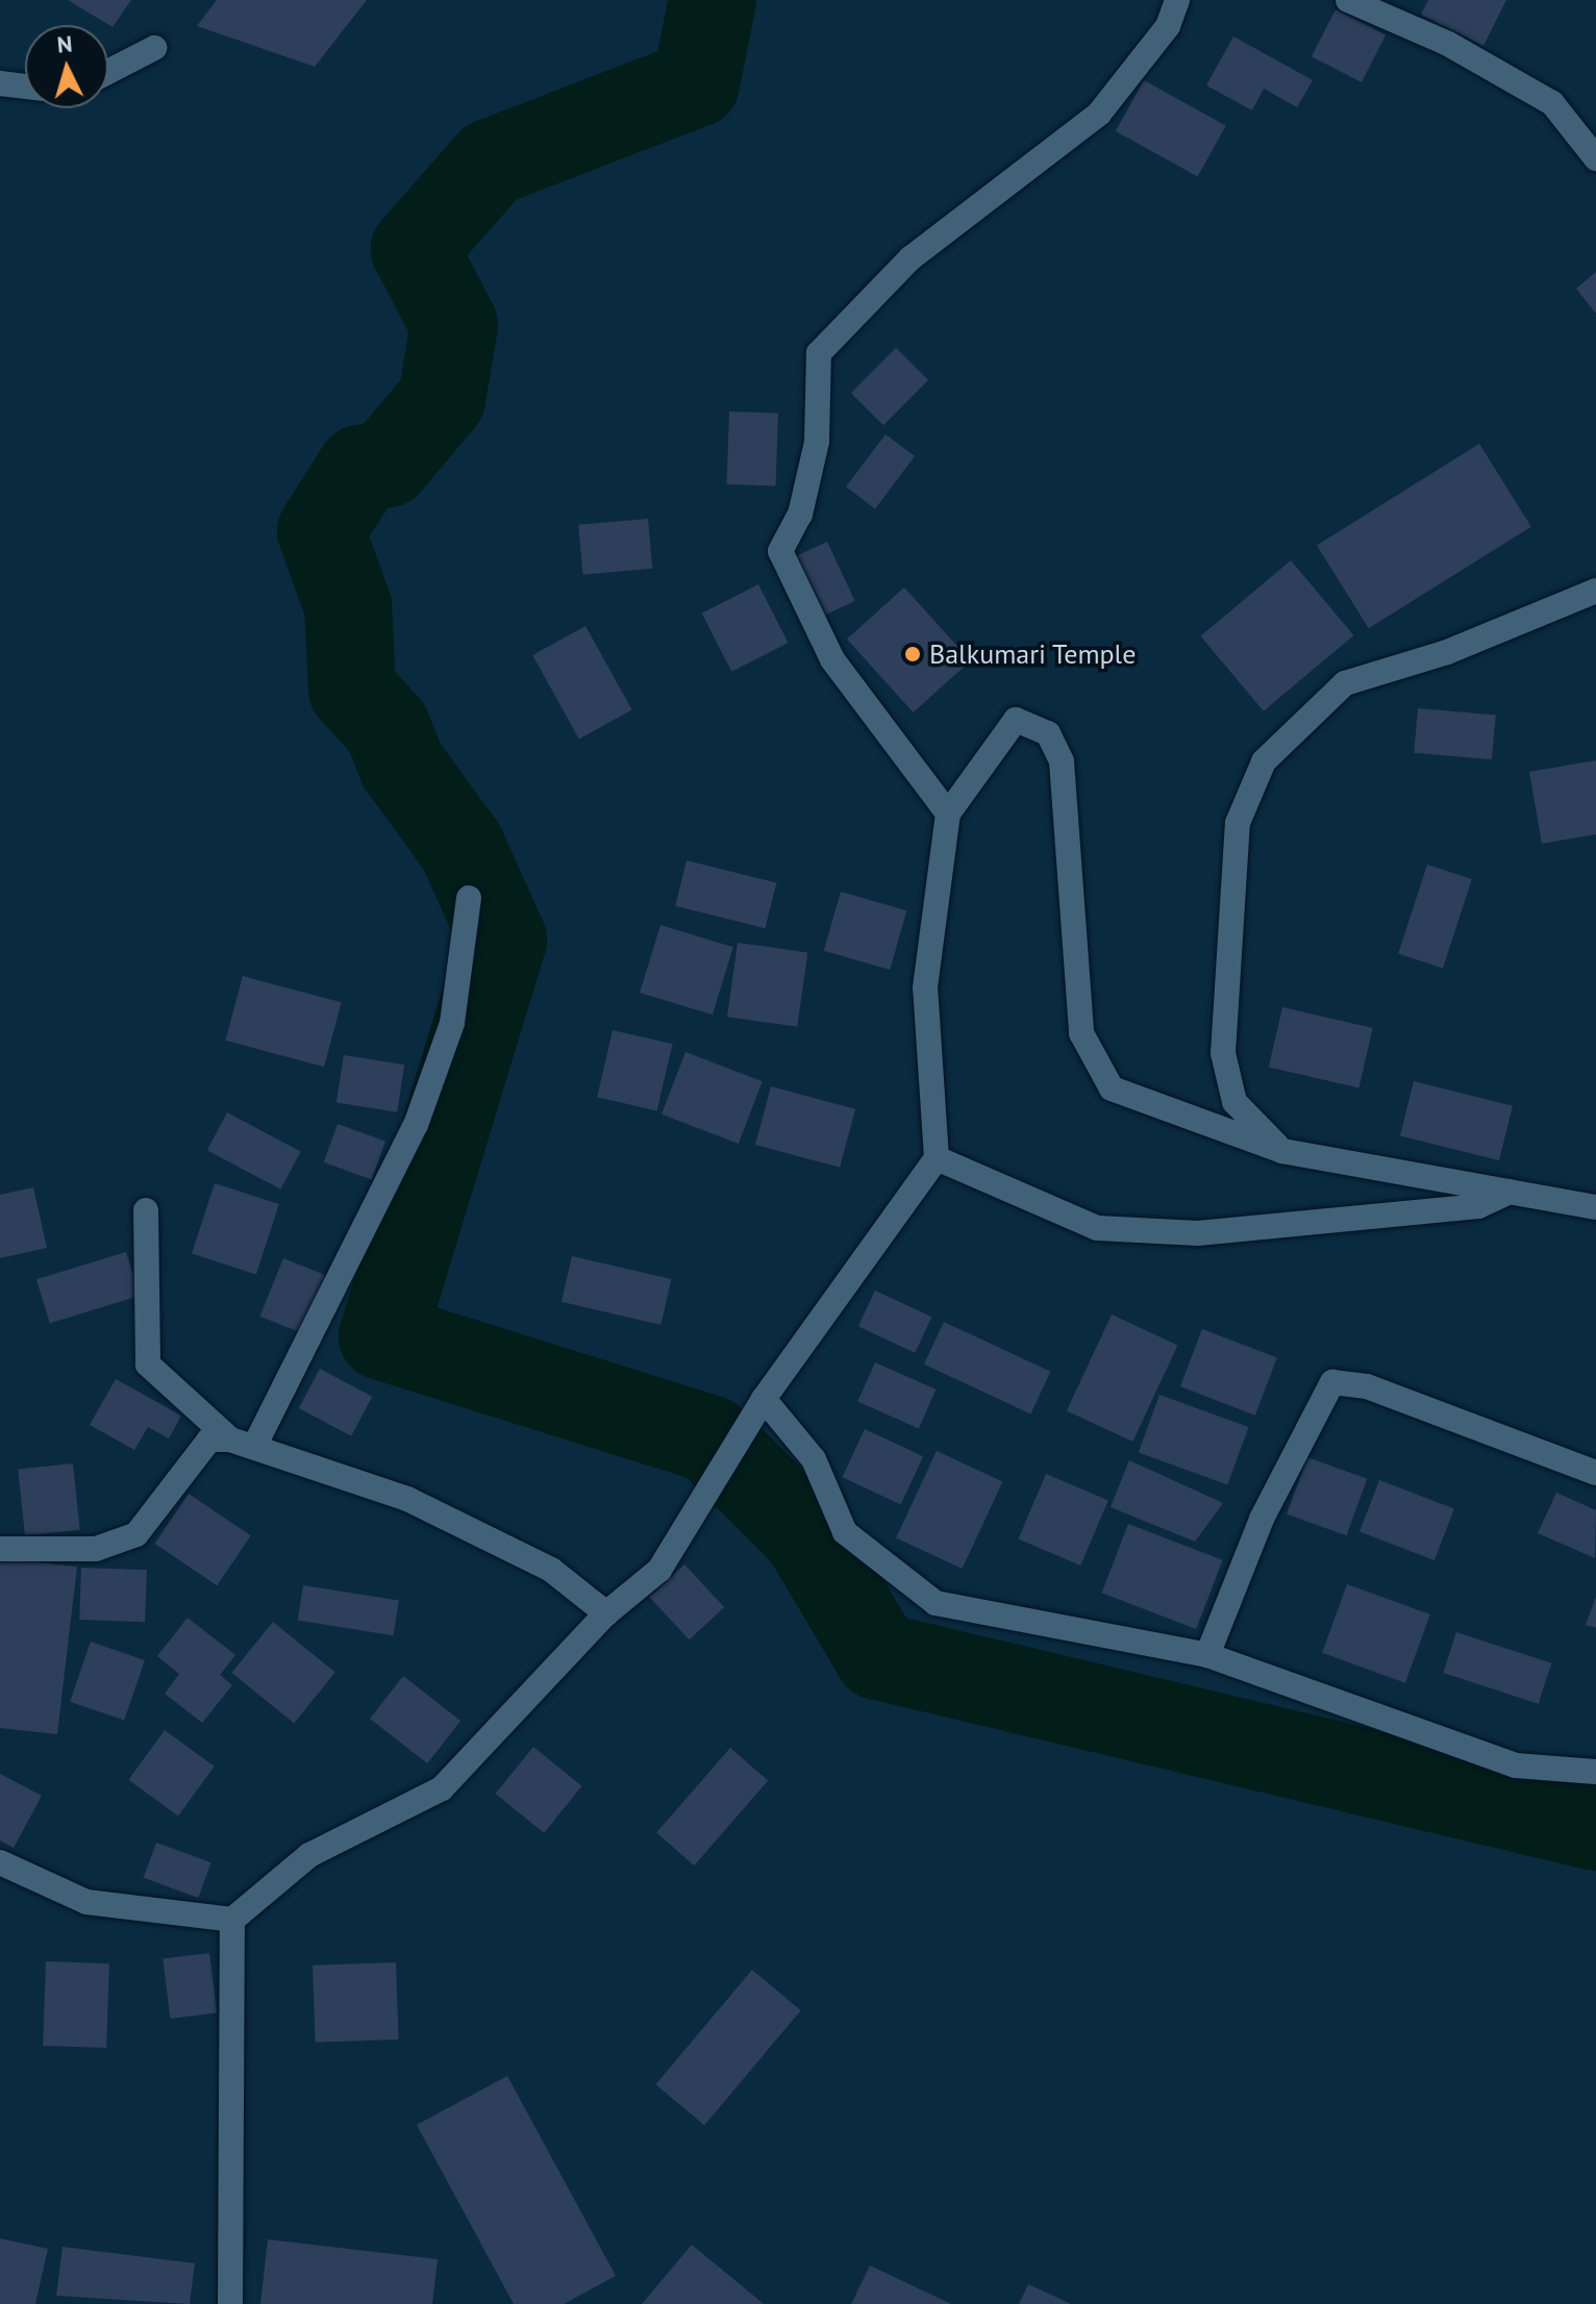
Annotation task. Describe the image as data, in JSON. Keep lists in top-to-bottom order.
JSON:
{
  "places": ["Balkumari Temple"],
  "north": "top"
}
